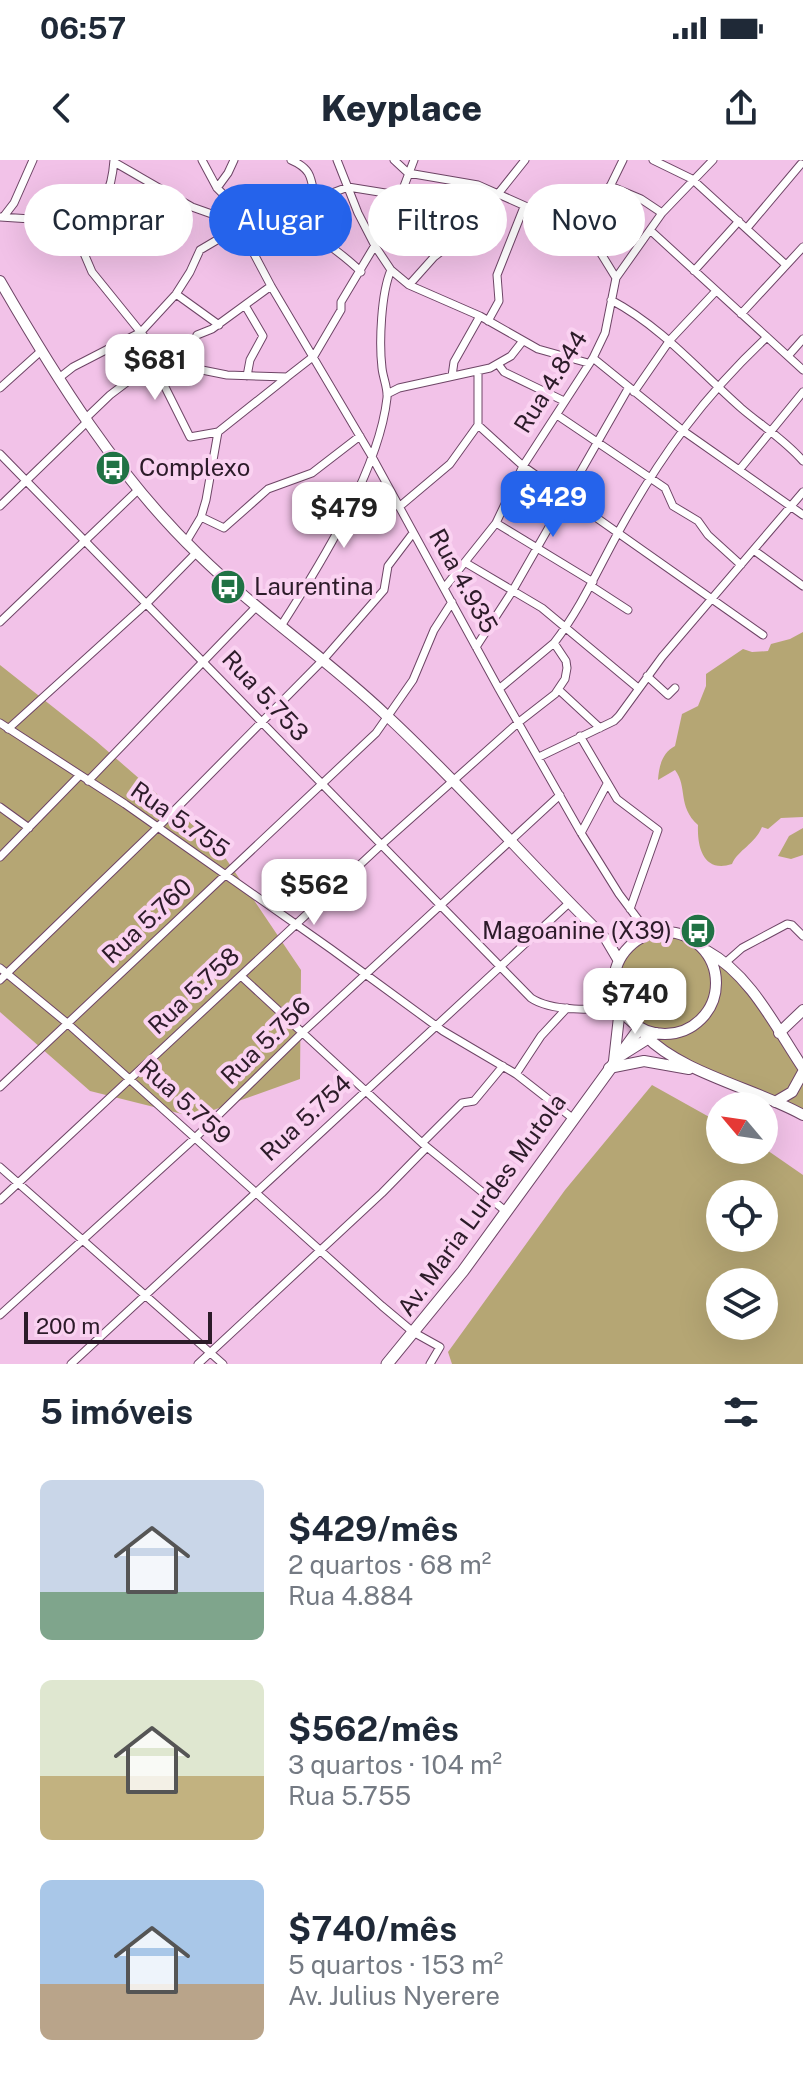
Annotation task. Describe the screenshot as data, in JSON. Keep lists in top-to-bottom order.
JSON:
{
  "streets": {
    "main road": ["Av. Maria Lurdes Mutola"],
    "street": [
      "Rua 4.844",
      "Rua 4.935",
      "Rua 5.753",
      "Rua 5.755",
      "Rua 5.760",
      "Rua 5.758",
      "Rua 5.756",
      "Rua 5.759",
      "Rua 5.754"
    ]
  },
  "crossings": [
    ["Rua 4.844", "Rua 4.935"],
    ["Rua 4.935", "Rua 5.753"],
    ["Rua 4.935", "Rua 5.760"],
    ["Rua 4.935", "Rua 5.758"],
    ["Rua 4.935", "Rua 5.756"],
    ["Rua 5.753", "Rua 5.760"],
    ["Rua 5.753", "Rua 5.758"],
    ["Rua 5.753", "Rua 5.756"],
    ["Rua 5.753", "Rua 5.754"],
    ["Rua 5.755", "Rua 5.760"],
    ["Rua 5.755", "Rua 5.758"],
    ["Rua 5.755", "Rua 5.756"],
    ["Rua 5.755", "Rua 5.754"],
    ["Rua 5.755", "Av. Maria Lurdes Mutola"],
    ["Rua 5.760", "Rua 5.759"],
    ["Rua 5.758", "Rua 5.759"],
    ["Rua 5.756", "Rua 5.759"],
    ["Rua 5.759", "Rua 5.754"],
    ["Rua 5.759", "Av. Maria Lurdes Mutola"]
  ],
  "places": {
    "bus stop": ["Complexo", "Laurentina", "Magoanine (X39)"]
  },
  "scale_bar": "200 m",
  "north": "top left",
  "page": {
    "status": "06:57",
    "header": "Keyplace",
    "chip": [
      "Comprar",
      "Alugar",
      "Filtros",
      "Novo"
    ],
    "price": [
      "$681",
      "$429",
      "$479",
      "$562",
      "$740"
    ],
    "scale": "200 m",
    "heading": "5 imóveis",
    "list": [
      {
        "name": "$429/mês",
        "note": "2 quartos · 68 m² · Rua 4.884"
      },
      {
        "name": "$562/mês",
        "note": "3 quartos · 104 m² · Rua 5.755"
      },
      {
        "name": "$740/mês",
        "note": "5 quartos · 153 m² · Av. Julius Nyerere"
      }
    ]
  }
}
